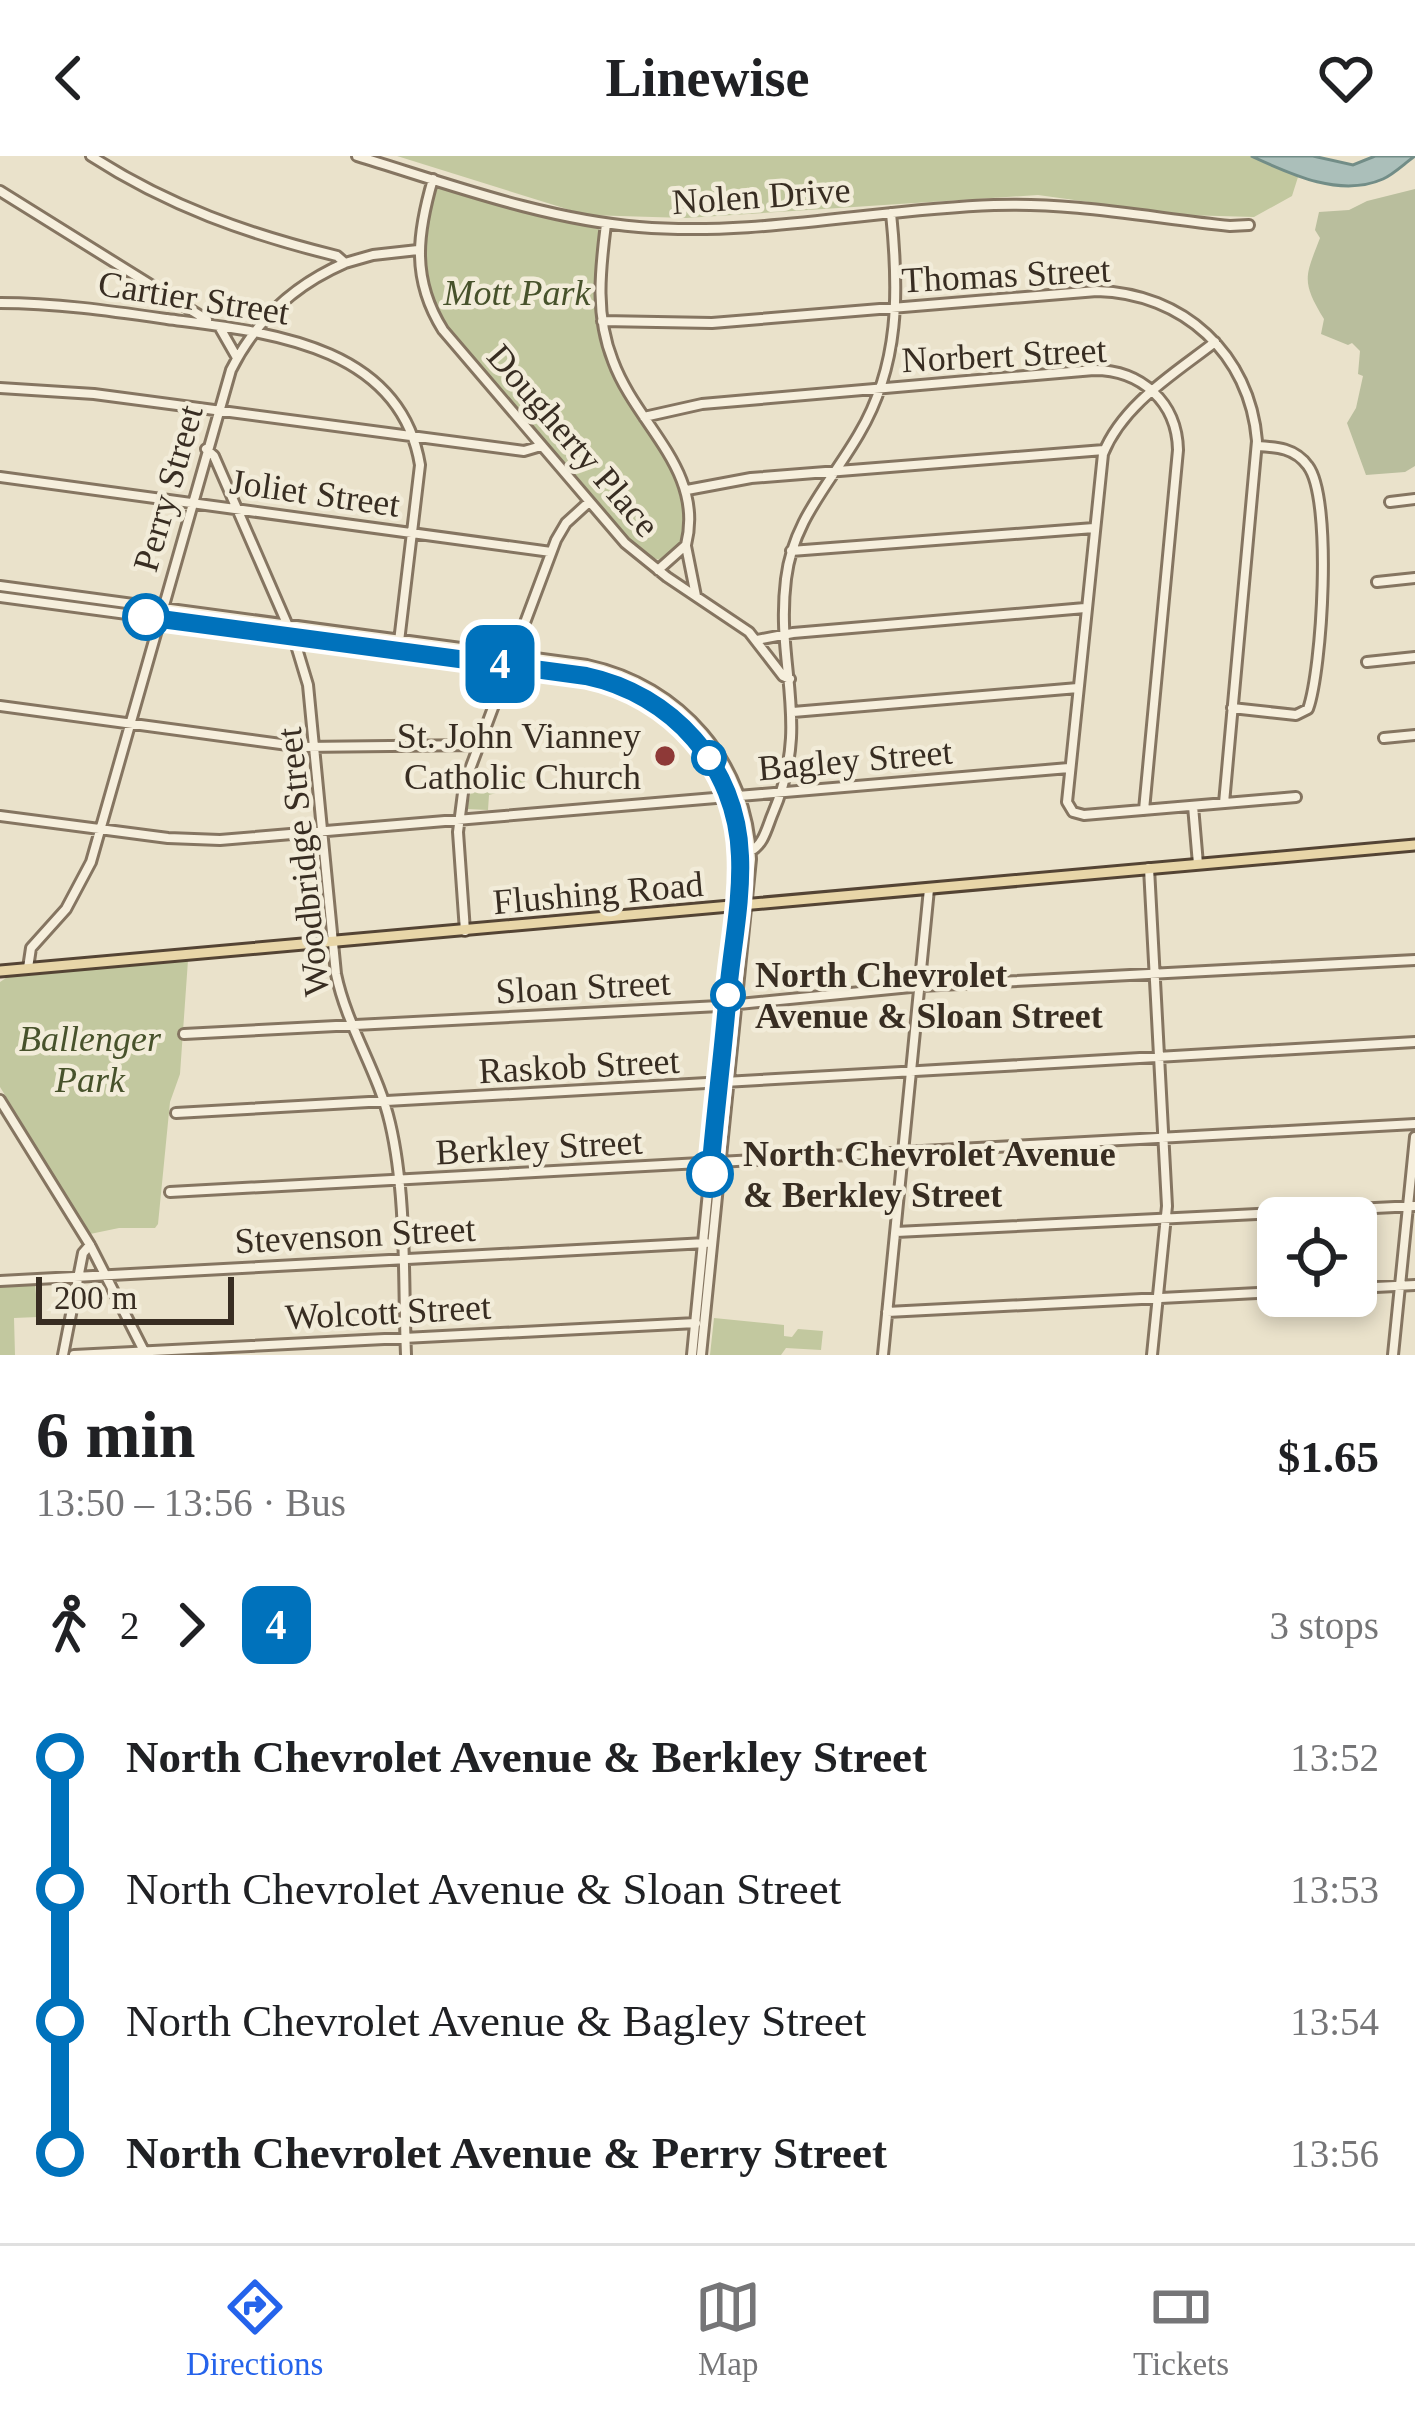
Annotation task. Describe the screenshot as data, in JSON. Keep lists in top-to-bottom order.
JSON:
{
  "streets": {
    "main road": ["Flushing Road"],
    "street": [
      "Nolen Drive",
      "Thomas Street",
      "Cartier Street",
      "Norbert Street",
      "Dougherty Place",
      "Perry Street",
      "Joliet Street",
      "Bagley Street",
      "Woodbridge Street",
      "Sloan Street",
      "Raskob Street",
      "Berkley Street",
      "Stevenson Street",
      "Wolcott Street"
    ]
  },
  "crossings": [
    ["Nolen Drive", "Dougherty Place"],
    ["Cartier Street", "Perry Street"],
    ["Perry Street", "Joliet Street"],
    ["Perry Street", "Bagley Street"],
    ["Perry Street", "Woodbridge Street"],
    ["Perry Street", "Flushing Road"],
    ["Joliet Street", "Woodbridge Street"],
    ["Bagley Street", "Woodbridge Street"],
    ["Woodbridge Street", "Flushing Road"],
    ["Woodbridge Street", "Sloan Street"],
    ["Woodbridge Street", "Raskob Street"],
    ["Woodbridge Street", "Berkley Street"],
    ["Woodbridge Street", "Stevenson Street"],
    ["Woodbridge Street", "Wolcott Street"]
  ],
  "parks": ["Mott Park", "Ballenger Park"],
  "places": ["St. John Vianney Catholic Church", "North Chevrolet Avenue & Sloan Street", "North Chevrolet Avenue & Berkley Street"],
  "lines": ["bus line 4"],
  "scale_bar": "200 m",
  "page": {
    "header": "Linewise",
    "on_map": "4",
    "scale": "200 m",
    "heading": ["6 min", "13:50 – 13:56 · Bus", "$1.65"],
    "legs": ["2", "4", "3 stops"],
    "list": [
      {
        "name": "North Chevrolet Avenue & Berkley Street",
        "value": "13:52"
      },
      {
        "name": "North Chevrolet Avenue & Sloan Street",
        "value": "13:53"
      },
      {
        "name": "North Chevrolet Avenue & Bagley Street",
        "value": "13:54"
      },
      {
        "name": "North Chevrolet Avenue & Perry Street",
        "value": "13:56"
      }
    ],
    "tabs": ["Directions", "Map", "Tickets"]
  }
}
